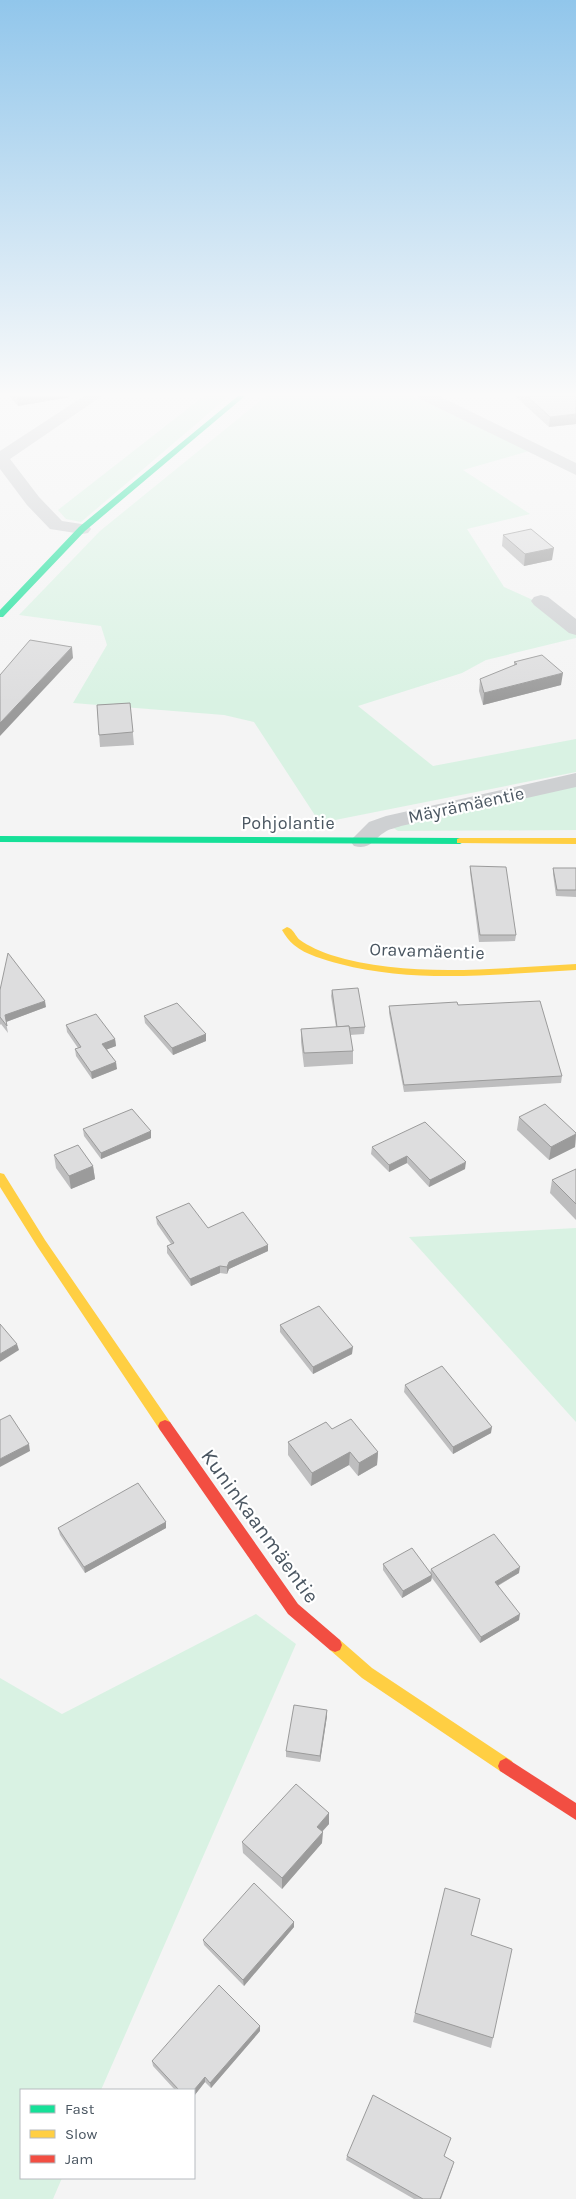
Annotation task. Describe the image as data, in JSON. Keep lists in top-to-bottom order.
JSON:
{
  "streets": {
    "street": [
      "Mäyrämäentie",
      "Pohjolantie",
      "Oravamäentie",
      "Kuninkaanmäentie"
    ]
  },
  "crossings": [
    ["Mäyrämäentie", "Pohjolantie"]
  ],
  "legend": ["Fast", "Slow", "Jam"]
}
